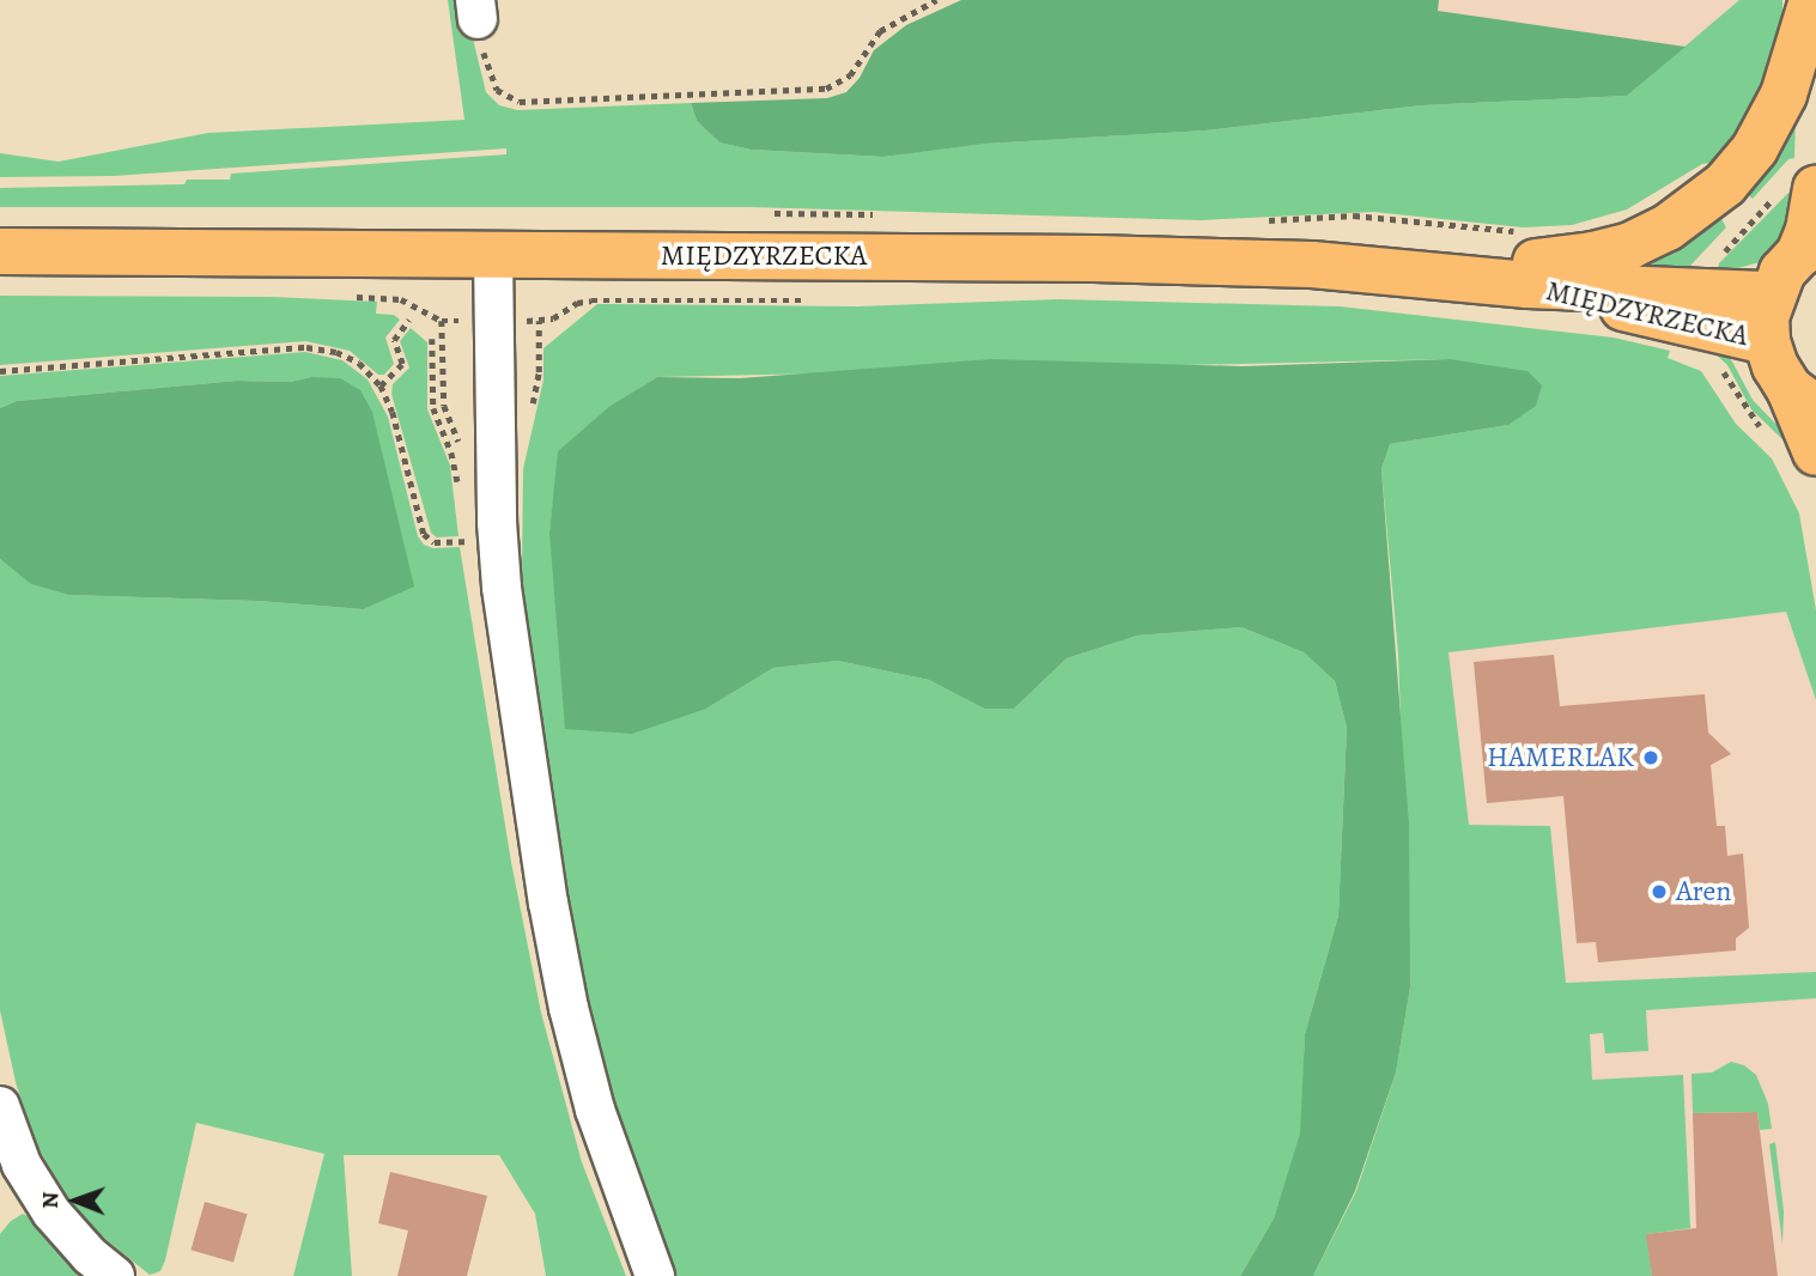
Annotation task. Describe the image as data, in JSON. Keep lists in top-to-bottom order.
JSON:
{
  "streets": {
    "main road": ["MIĘDZYRZECKA"]
  },
  "places": ["HAMERLAK", "Aren"],
  "north": "left"
}
